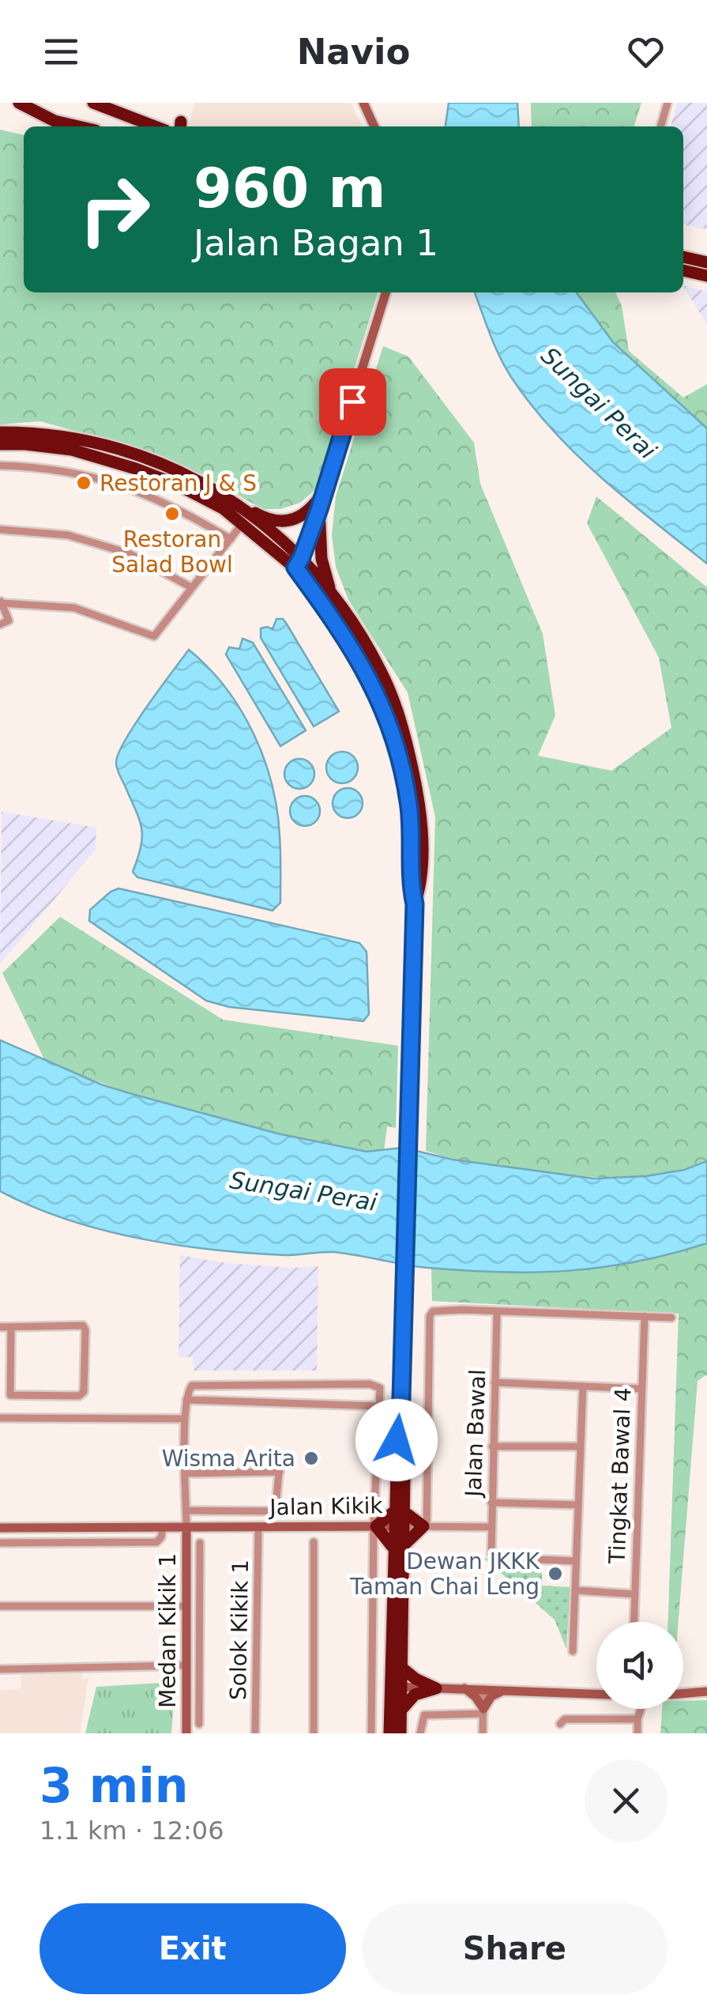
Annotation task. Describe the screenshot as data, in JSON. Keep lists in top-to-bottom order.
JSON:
{
  "streets": {
    "street": [
      "Jalan Bawal",
      "Tingkat Bawal 4",
      "Jalan Kikik",
      "Solok Kikik 1",
      "Medan Kikik 1"
    ]
  },
  "crossings": [
    ["Jalan Bawal", "Jalan Kikik"],
    ["Jalan Kikik", "Solok Kikik 1"],
    ["Jalan Kikik", "Medan Kikik 1"]
  ],
  "water": ["Sungai Perai"],
  "places": [
    "Restoran J & S",
    "Restoran Salad Bowl",
    "Wisma Arita",
    "Dewan JKKK Taman Chai Leng"
  ],
  "page": {
    "header": "Navio",
    "turn": ["960 m", "Jalan Bagan 1"],
    "heading": ["3 min", "1.1 km · 12:06"],
    "buttons": ["Exit", "Share"]
  }
}
